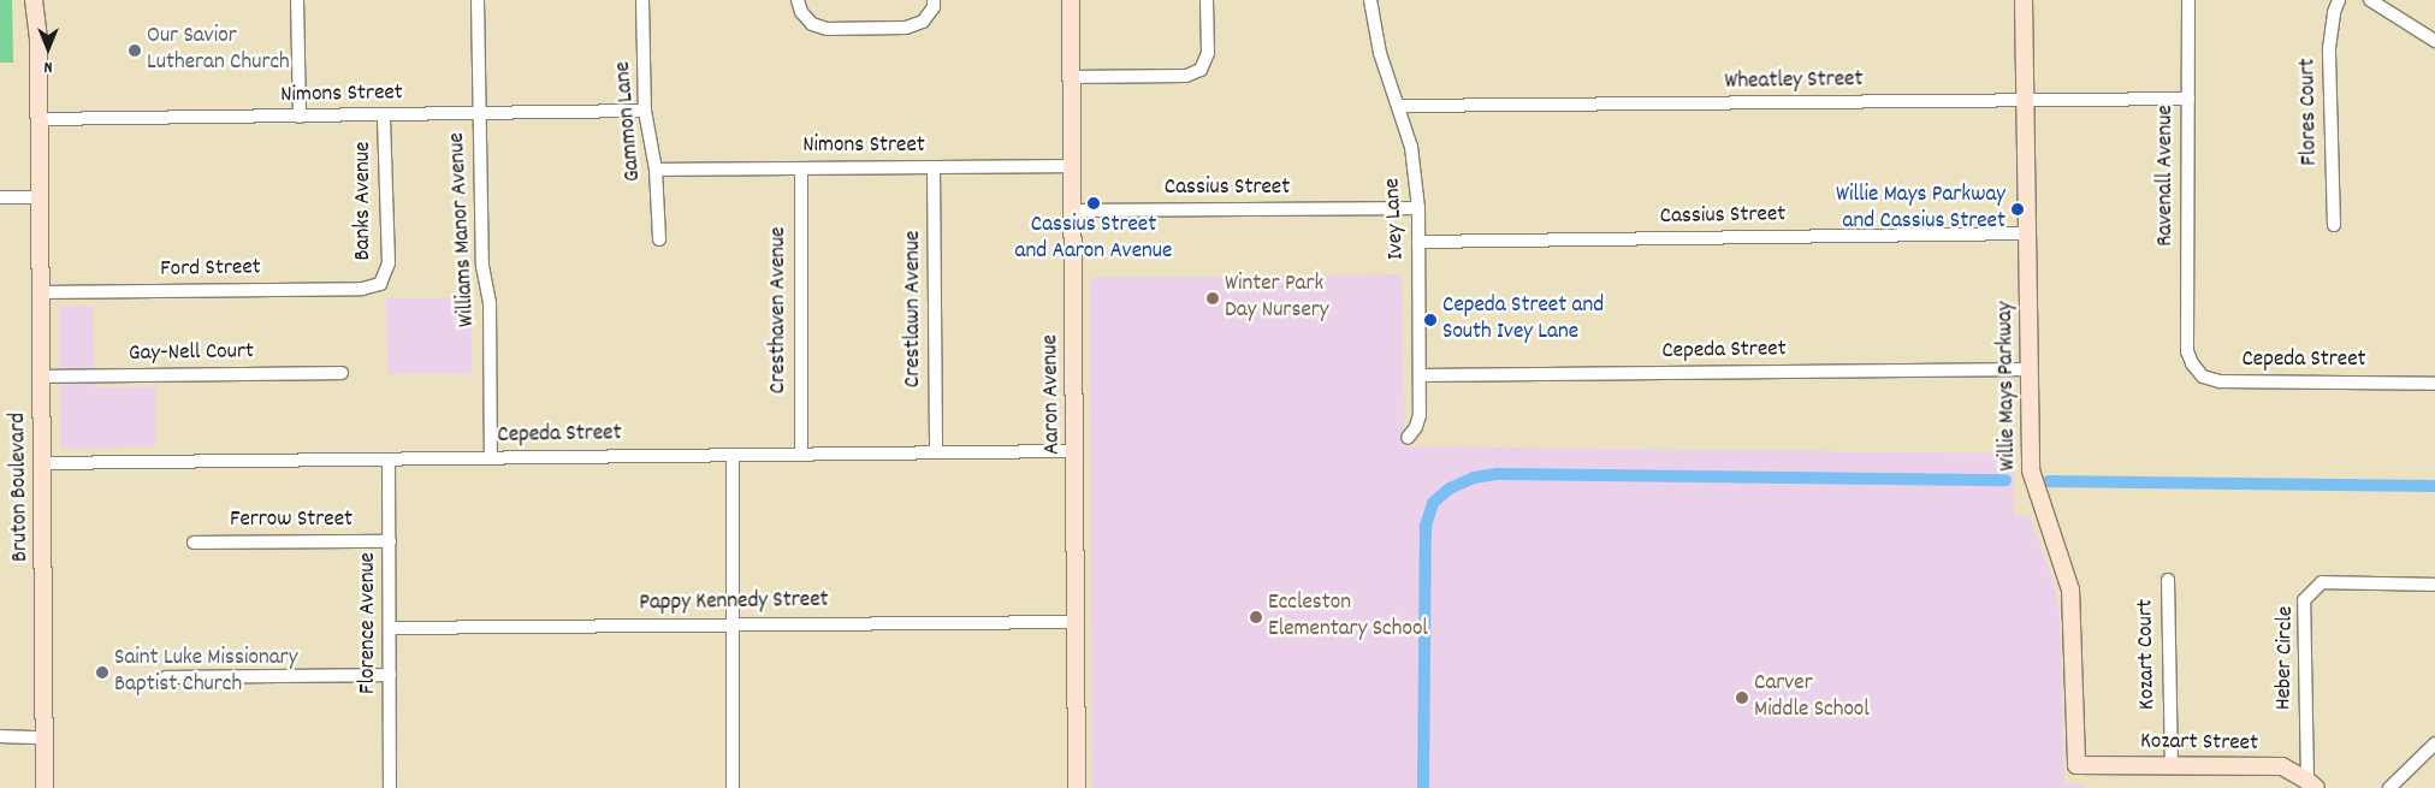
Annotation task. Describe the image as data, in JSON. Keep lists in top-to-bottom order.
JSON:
{
  "streets": {
    "street": [
      "Wheatley Street",
      "Nimons Street",
      "Flores Court",
      "Gammon Lane",
      "Ravenall Avenue",
      "Cassius Street",
      "Banks Avenue",
      "Ivey Lane",
      "Williams Manor Avenue",
      "Ford Street",
      "Crestlawn Avenue",
      "Cresthaven Avenue",
      "Cepeda Street",
      "Gay-Nell Court",
      "Willie Mays Parkway",
      "Aaron Avenue",
      "Bruton Boulevard",
      "Ferrow Street",
      "Pappy Kennedy Street",
      "Florence Avenue",
      "Kozart Court",
      "Heber Circle",
      "Kozart Street"
    ]
  },
  "crossings": [
    ["Wheatley Street", "Ravenall Avenue"],
    ["Wheatley Street", "Ivey Lane"],
    ["Wheatley Street", "Willie Mays Parkway"],
    ["Nimons Street", "Gammon Lane"],
    ["Nimons Street", "Banks Avenue"],
    ["Nimons Street", "Williams Manor Avenue"],
    ["Nimons Street", "Crestlawn Avenue"],
    ["Nimons Street", "Cresthaven Avenue"],
    ["Nimons Street", "Aaron Avenue"],
    ["Nimons Street", "Bruton Boulevard"],
    ["Ravenall Avenue", "Cepeda Street"],
    ["Cassius Street", "Ivey Lane"],
    ["Cassius Street", "Willie Mays Parkway"],
    ["Cassius Street", "Aaron Avenue"],
    ["Banks Avenue", "Ford Street"],
    ["Ivey Lane", "Cepeda Street"],
    ["Williams Manor Avenue", "Cepeda Street"],
    ["Ford Street", "Bruton Boulevard"],
    ["Crestlawn Avenue", "Cepeda Street"],
    ["Cresthaven Avenue", "Cepeda Street"],
    ["Cepeda Street", "Willie Mays Parkway"],
    ["Cepeda Street", "Aaron Avenue"],
    ["Cepeda Street", "Bruton Boulevard"],
    ["Cepeda Street", "Florence Avenue"],
    ["Gay-Nell Court", "Bruton Boulevard"],
    ["Willie Mays Parkway", "Kozart Street"],
    ["Aaron Avenue", "Pappy Kennedy Street"],
    ["Ferrow Street", "Florence Avenue"],
    ["Pappy Kennedy Street", "Florence Avenue"],
    ["Kozart Court", "Kozart Street"],
    ["Heber Circle", "Kozart Street"]
  ],
  "places": [
    "Our Savior Lutheran Church",
    "Cassius Street and Aaron Avenue",
    "Willie Mays Parkway and Cassius Street",
    "Winter Park Day Nursery",
    "Cepeda Street and South Ivey Lane",
    "Eccleston Elementary School",
    "Saint Luke Missionary Baptist Church",
    "Carver Middle School"
  ],
  "north": "bottom"
}
